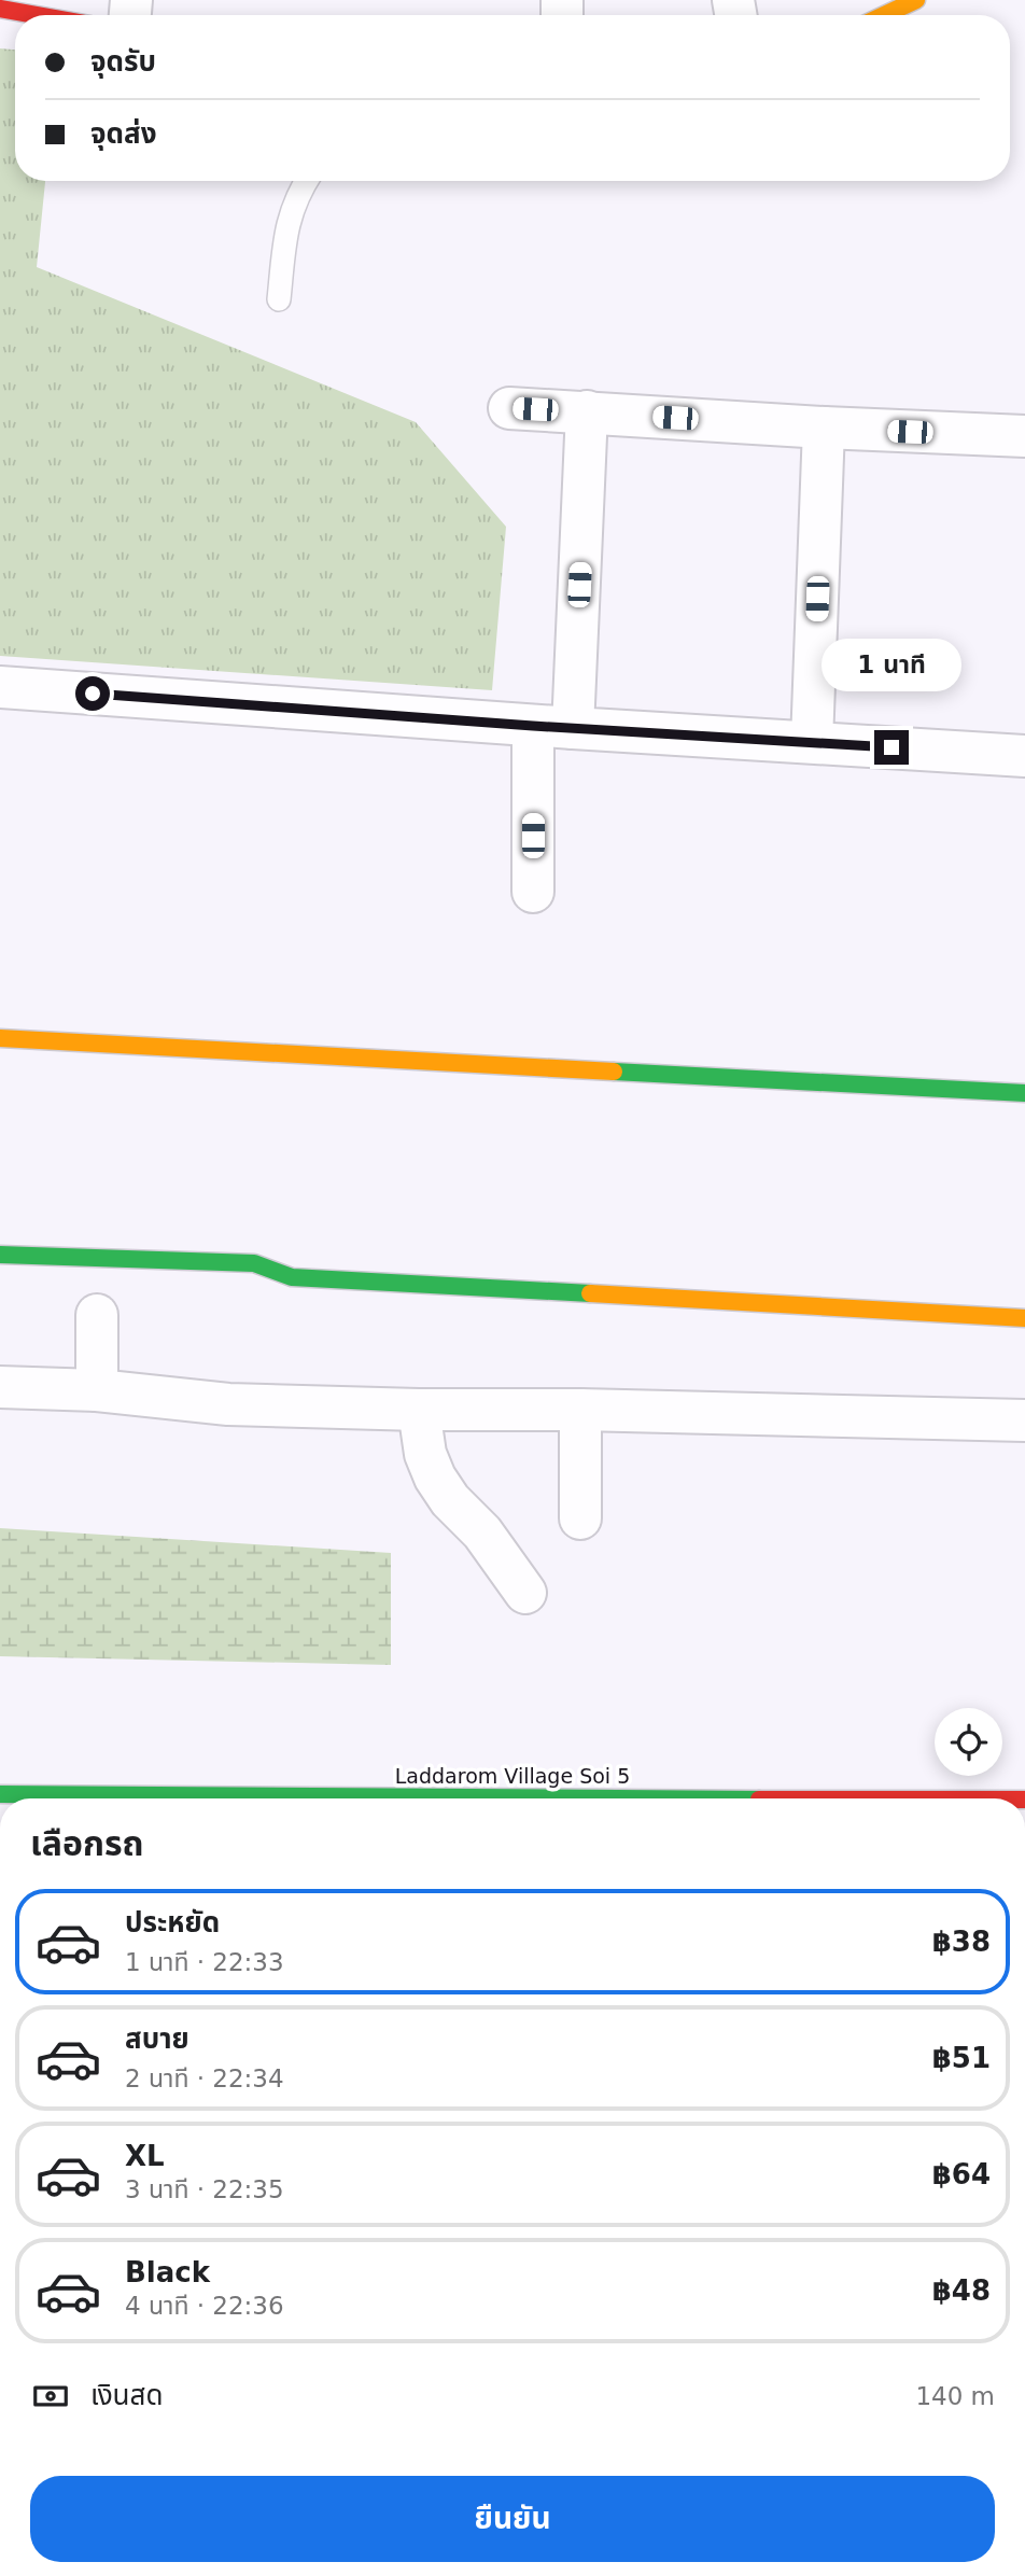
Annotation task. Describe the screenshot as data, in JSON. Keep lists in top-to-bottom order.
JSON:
{
  "page": {
    "banner": ["จุดรับ", "จุดส่ง"],
    "bubble": "1 นาที",
    "heading": "เลือกรถ",
    "list": [
      {
        "name": "ประหยัด",
        "note": "1 นาที · 22:33",
        "value": "฿38"
      },
      {
        "name": "สบาย",
        "note": "2 นาที · 22:34",
        "value": "฿51"
      },
      {
        "name": "XL",
        "note": "3 นาที · 22:35",
        "value": "฿64"
      },
      {
        "name": "Black",
        "note": "4 นาที · 22:36",
        "value": "฿48"
      }
    ],
    "pay": ["เงินสด", "140 m"],
    "buttons": "ยืนยัน"
  }
}
